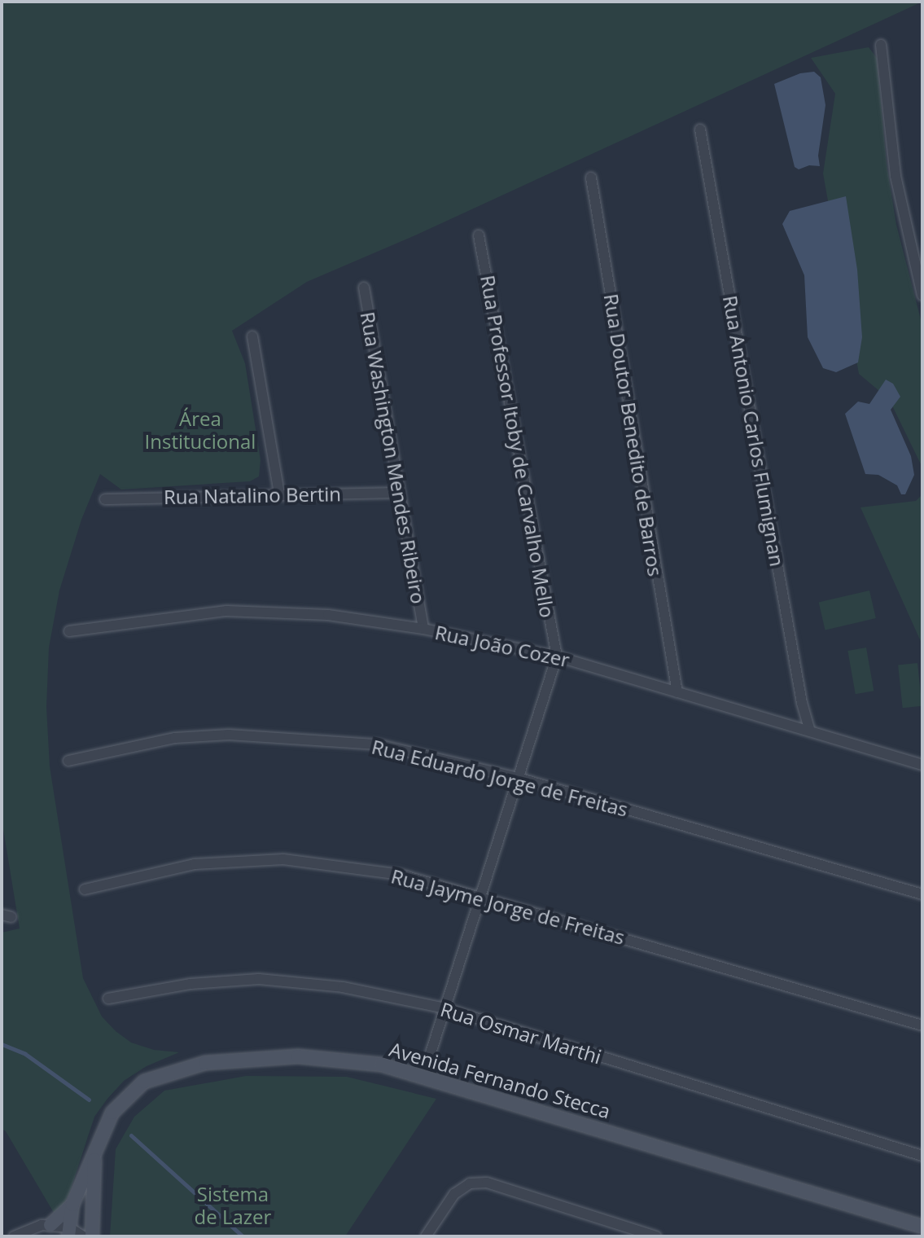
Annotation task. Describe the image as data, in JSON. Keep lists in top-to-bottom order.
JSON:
{
  "streets": {
    "street": [
      "Rua Antonio Carlos Flumignan",
      "Rua Doutor Benedito de Barros",
      "Rua Professor Itoby de Carvalho Mello",
      "Rua Washington Mendes Ribeiro",
      "Rua Natalino Bertin",
      "Rua João Cozer",
      "Rua Eduardo Jorge de Freitas",
      "Rua Jayme Jorge de Freitas",
      "Rua Osmar Marthi",
      "Avenida Fernando Stecca"
    ]
  },
  "crossings": [
    ["Rua Antonio Carlos Flumignan", "Rua João Cozer"],
    ["Rua Doutor Benedito de Barros", "Rua João Cozer"],
    ["Rua Professor Itoby de Carvalho Mello", "Rua João Cozer"],
    ["Rua Washington Mendes Ribeiro", "Rua Natalino Bertin"],
    ["Rua Washington Mendes Ribeiro", "Rua João Cozer"]
  ],
  "parks": ["Área Institucional", "Sistema de Lazer"]
}
